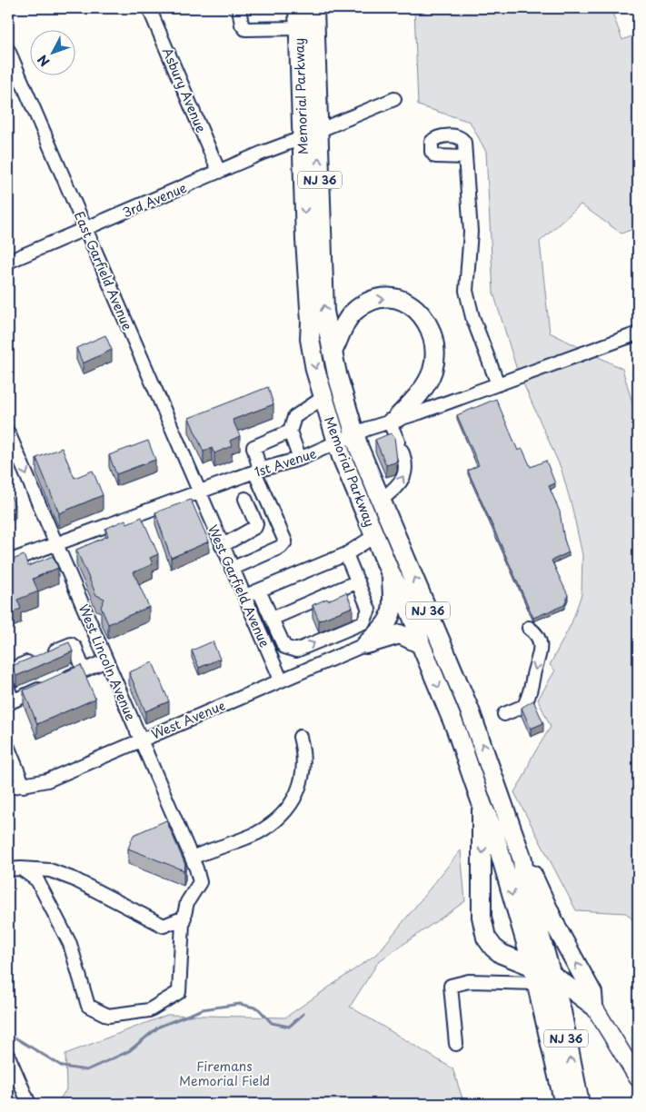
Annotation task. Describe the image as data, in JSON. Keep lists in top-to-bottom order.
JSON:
{
  "streets": {
    "highway": ["Memorial Parkway", "NJ 36"],
    "street": [
      "Asbury Avenue",
      "3rd Avenue",
      "East Garfield Avenue",
      "1st Avenue",
      "West Garfield Avenue",
      "West Lincoln Avenue",
      "West Avenue"
    ]
  },
  "crossings": [
    ["Asbury Avenue", "3rd Avenue"],
    ["Memorial Parkway", "NJ 36"],
    ["Memorial Parkway", "3rd Avenue"],
    ["Memorial Parkway", "1st Avenue"],
    ["3rd Avenue", "East Garfield Avenue"],
    ["East Garfield Avenue", "1st Avenue"],
    ["East Garfield Avenue", "West Garfield Avenue"],
    ["1st Avenue", "West Garfield Avenue"],
    ["1st Avenue", "West Lincoln Avenue"],
    ["West Garfield Avenue", "West Avenue"],
    ["West Lincoln Avenue", "West Avenue"]
  ],
  "parks": ["Firemans Memorial Field"],
  "north": "bottom left"
}
